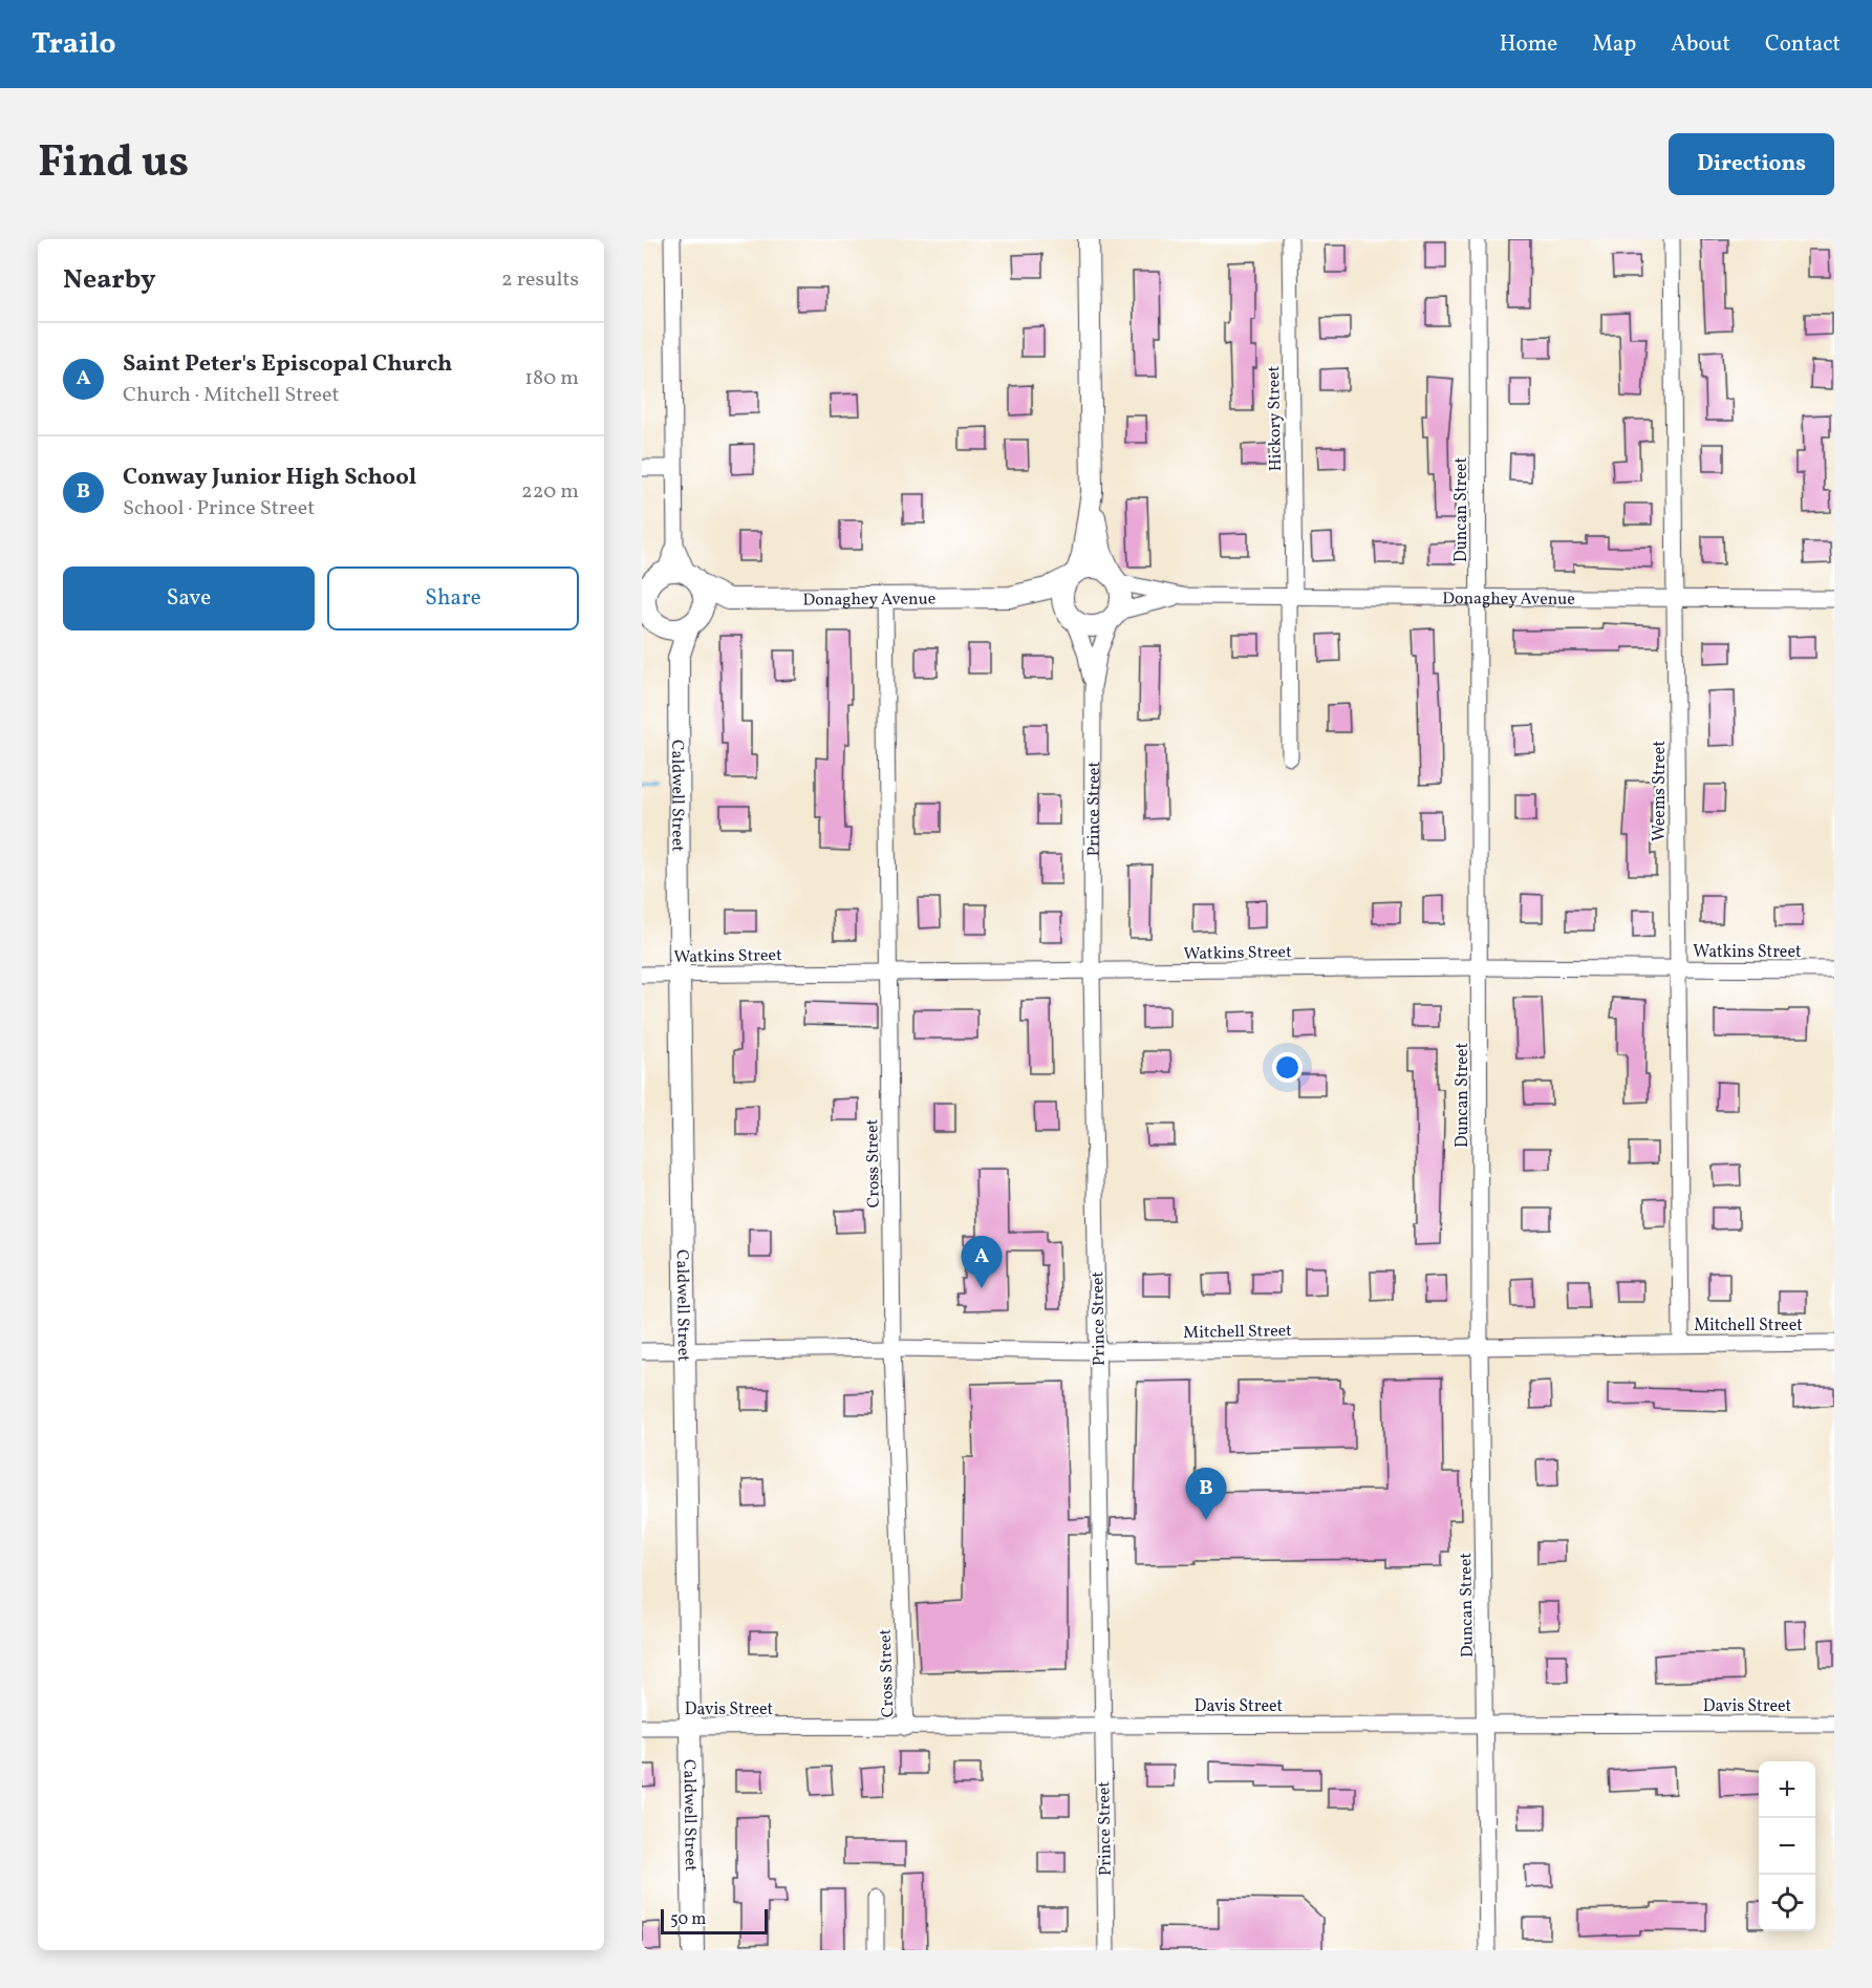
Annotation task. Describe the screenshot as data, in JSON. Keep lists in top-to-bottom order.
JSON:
{
  "streets": {
    "main road": ["Donaghey Avenue", "Caldwell Street"],
    "street": [
      "Hickory Street",
      "Duncan Street",
      "Weems Street",
      "Prince Street",
      "Watkins Street",
      "Cross Street",
      "Mitchell Street",
      "Davis Street"
    ]
  },
  "crossings": [
    ["Hickory Street", "Donaghey Avenue"],
    ["Duncan Street", "Donaghey Avenue"],
    ["Duncan Street", "Watkins Street"],
    ["Duncan Street", "Mitchell Street"],
    ["Duncan Street", "Davis Street"],
    ["Donaghey Avenue", "Weems Street"],
    ["Donaghey Avenue", "Caldwell Street"],
    ["Donaghey Avenue", "Prince Street"],
    ["Donaghey Avenue", "Cross Street"],
    ["Weems Street", "Watkins Street"],
    ["Weems Street", "Mitchell Street"],
    ["Caldwell Street", "Watkins Street"],
    ["Caldwell Street", "Mitchell Street"],
    ["Caldwell Street", "Davis Street"],
    ["Prince Street", "Watkins Street"],
    ["Prince Street", "Mitchell Street"],
    ["Prince Street", "Davis Street"],
    ["Watkins Street", "Cross Street"],
    ["Cross Street", "Mitchell Street"],
    ["Cross Street", "Davis Street"]
  ],
  "scale_bar": "50 m",
  "page": {
    "header": "Trailo",
    "nav": [
      "Home",
      "Map",
      "About",
      "Contact"
    ],
    "title": "Find us",
    "buttons": [
      "Directions",
      ["Save", "Share"]
    ],
    "heading": ["Nearby", "2 results"],
    "list": [
      {
        "mark": "A",
        "name": "Saint Peter's Episcopal Church",
        "note": "Church · Mitchell Street",
        "value": "180 m"
      },
      {
        "mark": "B",
        "name": "Conway Junior High School",
        "note": "School · Prince Street",
        "value": "220 m"
      }
    ],
    "pins": ["A", "B"],
    "map_buttons": ["+", "−"],
    "scale": "50 m"
  }
}
